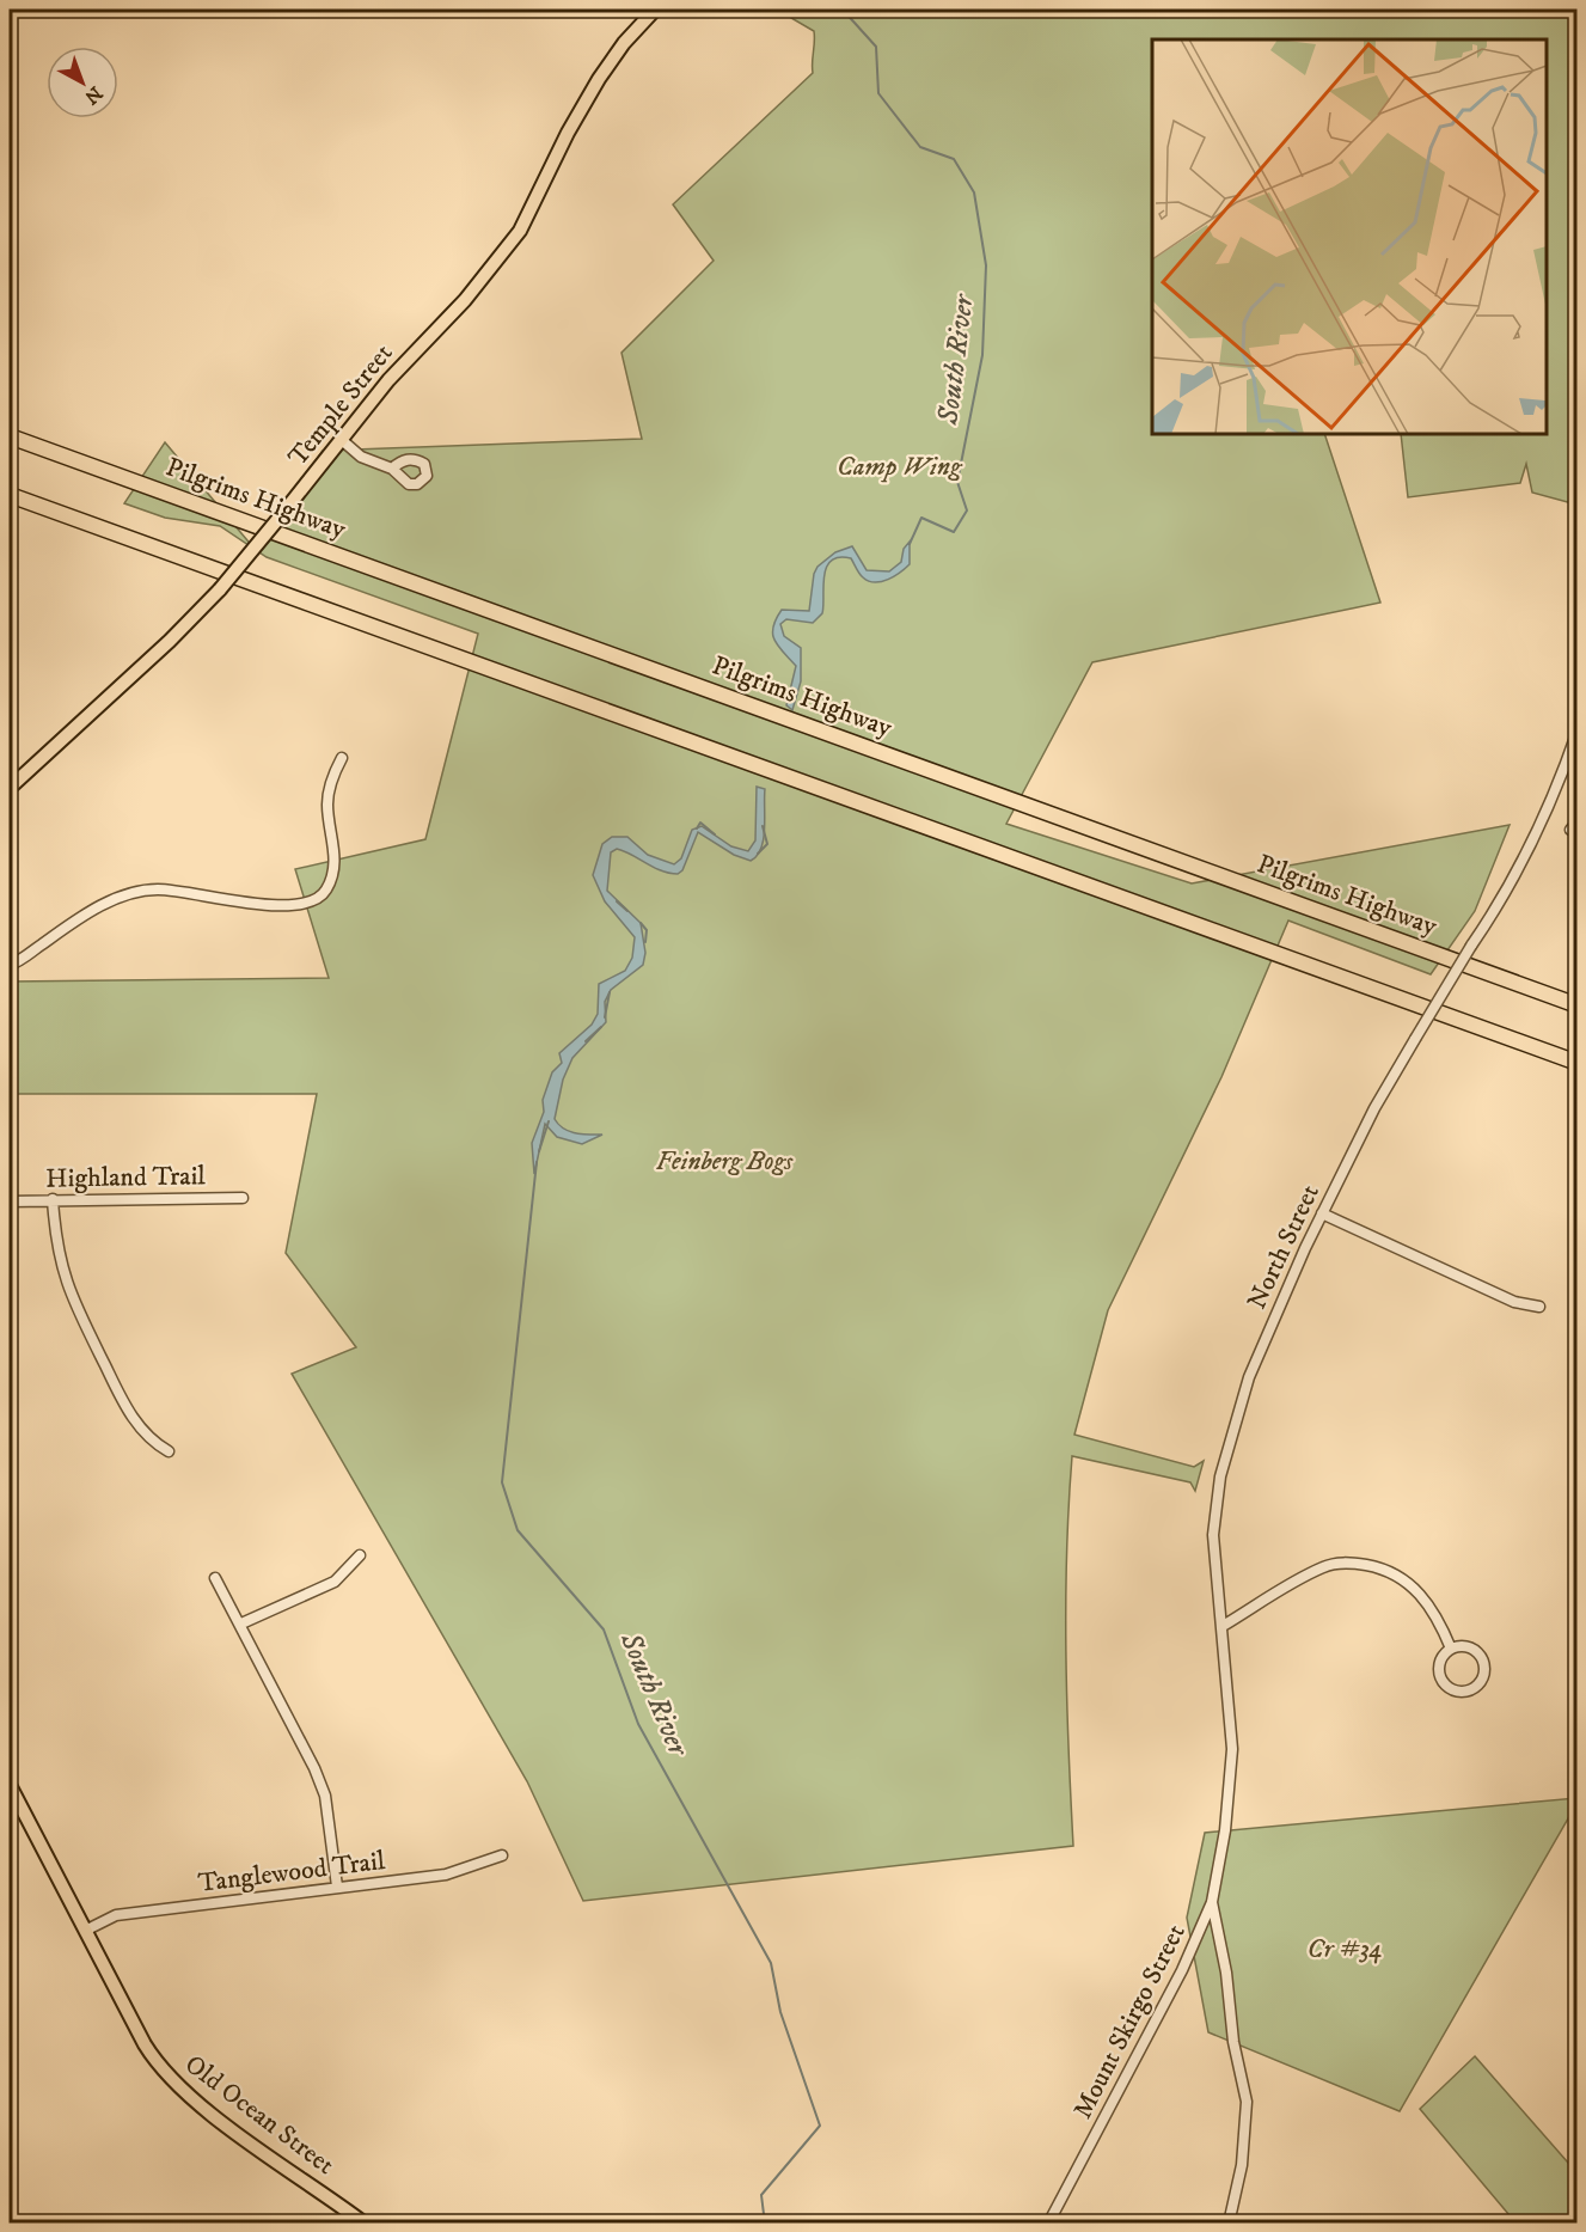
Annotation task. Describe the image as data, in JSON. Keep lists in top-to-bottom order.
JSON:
{
  "streets": {
    "highway": ["Pilgrims Highway"],
    "main road": ["Temple Street", "Old Ocean Street"],
    "street": [
      "Highland Trail",
      "North Street",
      "Tanglewood Trail",
      "Mount Skirgo Street"
    ]
  },
  "crossings": [
    ["North Street", "Mount Skirgo Street"],
    ["Tanglewood Trail", "Old Ocean Street"]
  ],
  "water": ["South River"],
  "parks": ["Camp Wing", "Feinberg Bogs", "Cr #34"],
  "north": "bottom right"
}
